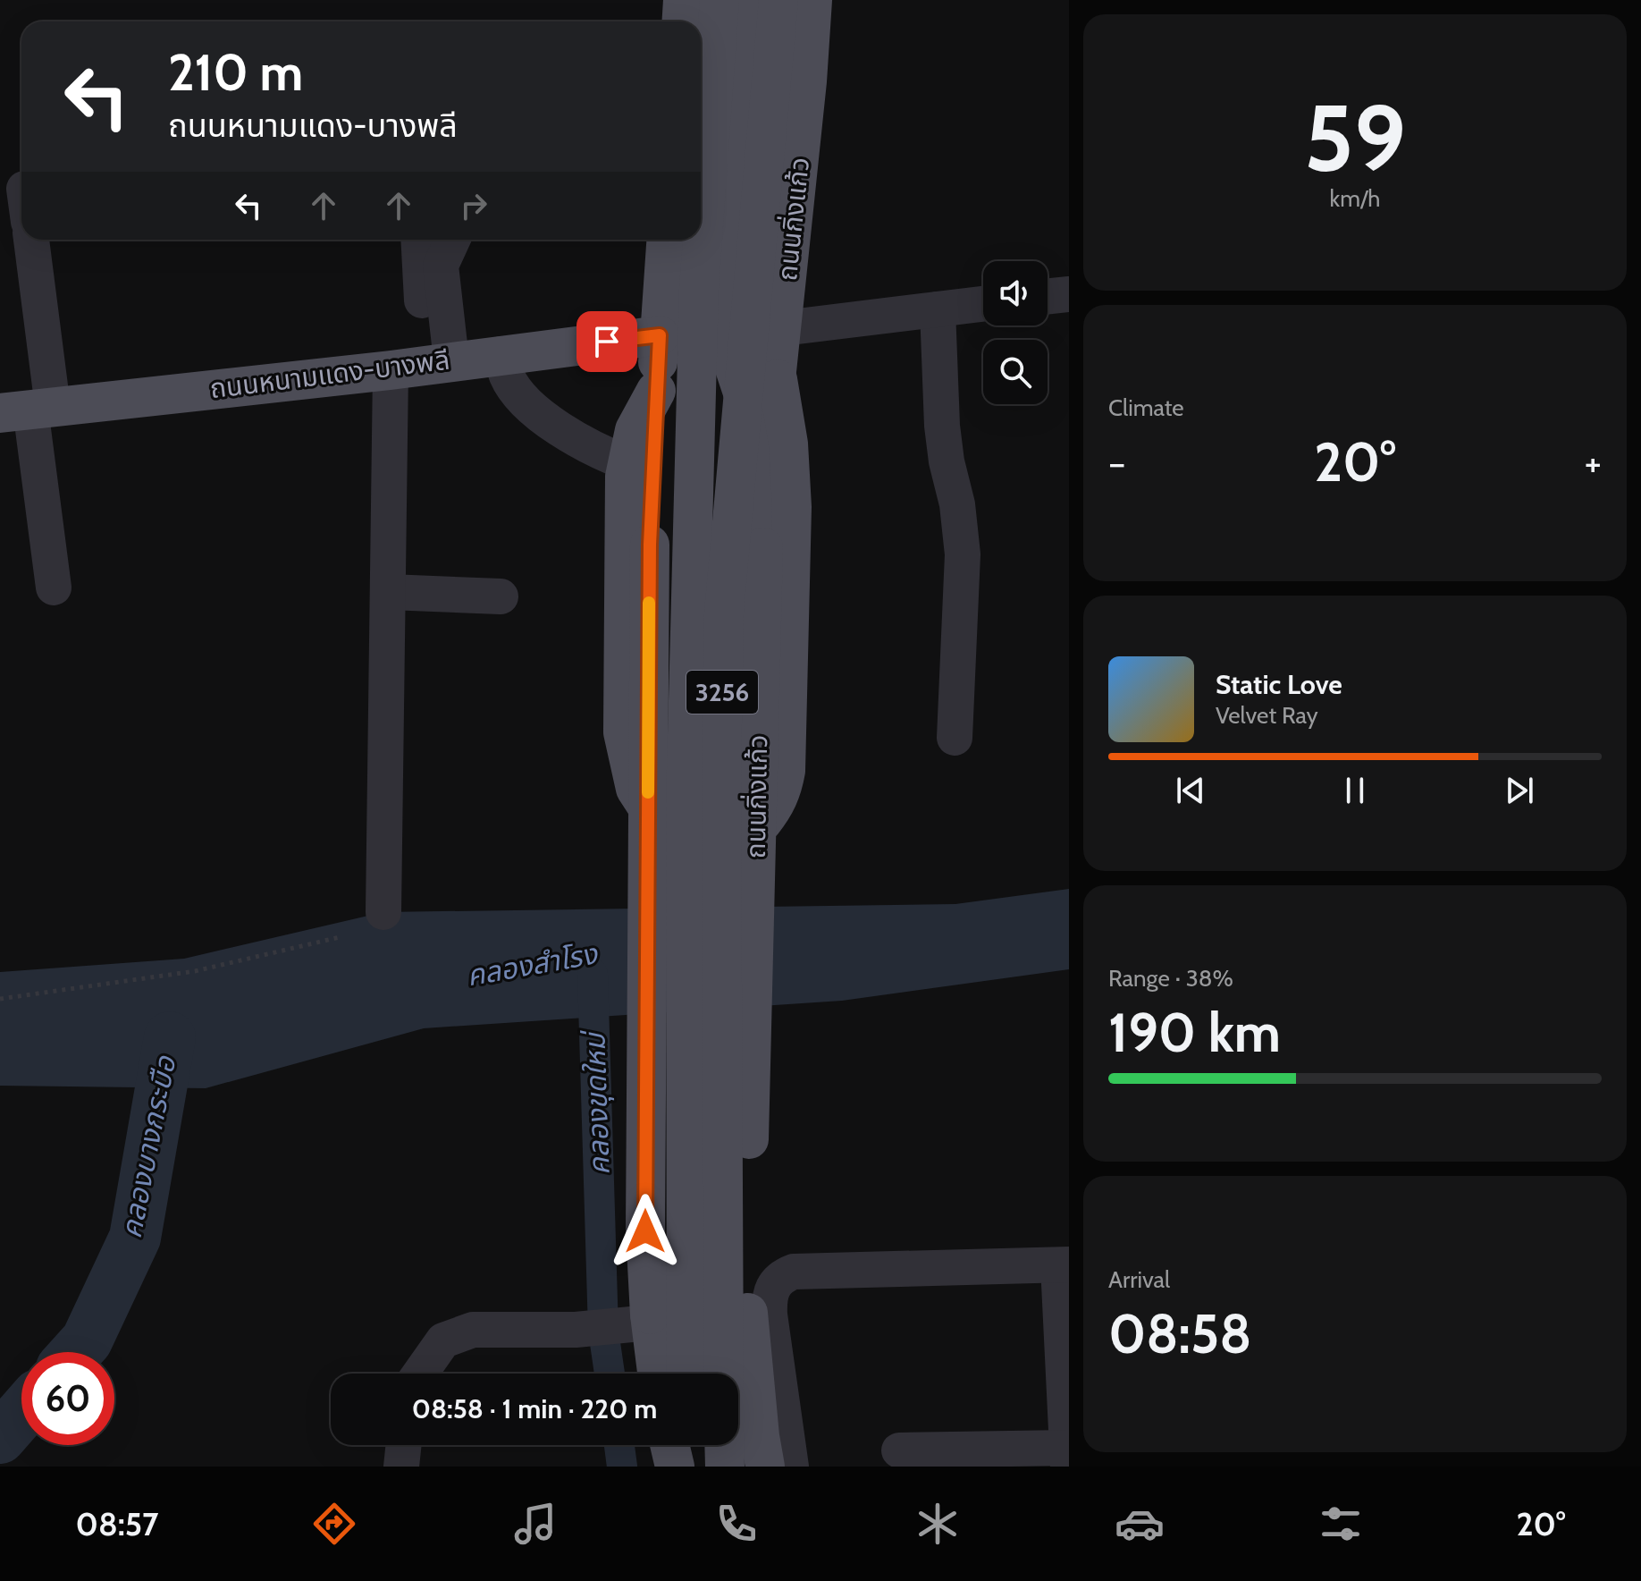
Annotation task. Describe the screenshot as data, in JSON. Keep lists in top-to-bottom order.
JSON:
{
  "streets": {
    "main road": ["ถนนกิ่งแก้ว", "ถนนหนามแดง-บางพลี", "3256"]
  },
  "crossings": [
    ["ถนนหนามแดง-บางพลี", "3256"]
  ],
  "water": ["คลองสำโรง", "คลองขุดใหม่", "คลองบางกระบือ"],
  "page": {
    "tile": [
      ["59", "km/h"],
      "Climate",
      ["Range · 38%", "190 km"],
      ["Arrival", "08:58"]
    ],
    "turn": ["210 m", "ถนนหนามแดง-บางพลี"],
    "heat": ["−", "20°", "+"],
    "song": ["Static Love", "Velvet Ray"],
    "limit": "60",
    "trip": "08:58 · 1 min · 220 m",
    "tabs": ["08:57", "20°"]
  }
}
